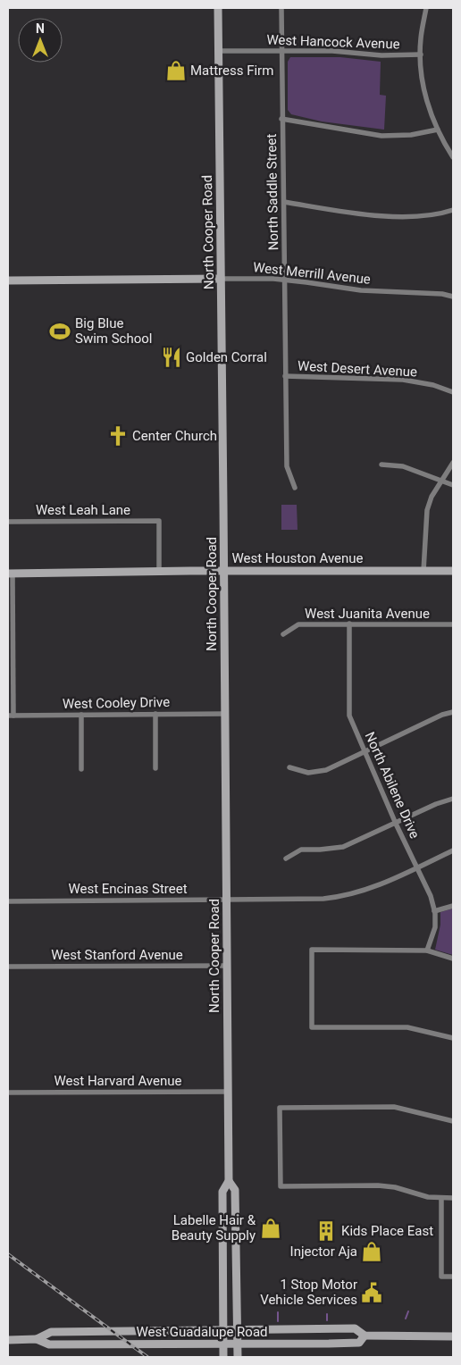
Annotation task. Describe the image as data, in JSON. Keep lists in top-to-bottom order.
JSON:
{
  "streets": {
    "main road": [
      "North Cooper Road",
      "West Merrill Avenue",
      "West Houston Avenue",
      "West Guadalupe Road"
    ],
    "street": [
      "West Hancock Avenue",
      "North Saddle Street",
      "West Desert Avenue",
      "West Leah Lane",
      "West Juanita Avenue",
      "West Cooley Drive",
      "North Abilene Drive",
      "West Encinas Street",
      "West Stanford Avenue",
      "West Harvard Avenue"
    ]
  },
  "crossings": [
    ["West Hancock Avenue", "North Saddle Street"],
    ["West Hancock Avenue", "North Cooper Road"],
    ["North Saddle Street", "West Merrill Avenue"],
    ["North Saddle Street", "West Desert Avenue"],
    ["North Cooper Road", "West Merrill Avenue"],
    ["North Cooper Road", "West Houston Avenue"],
    ["North Cooper Road", "West Cooley Drive"],
    ["North Cooper Road", "West Encinas Street"],
    ["North Cooper Road", "West Stanford Avenue"],
    ["North Cooper Road", "West Harvard Avenue"],
    ["North Cooper Road", "West Guadalupe Road"],
    ["West Leah Lane", "West Houston Avenue"],
    ["West Juanita Avenue", "North Abilene Drive"],
    ["North Abilene Drive", "West Encinas Street"]
  ],
  "places": {
    "shop": ["Mattress Firm", "Labelle Hair & Beauty Supply", "Injector Aja"],
    "sports": ["Big Blue Swim School"],
    "restaurant": ["Golden Corral"],
    "church": ["Center Church"],
    "building": ["Kids Place East"],
    "public building": ["1 Stop Motor Vehicle Services"]
  },
  "north": "top"
}
